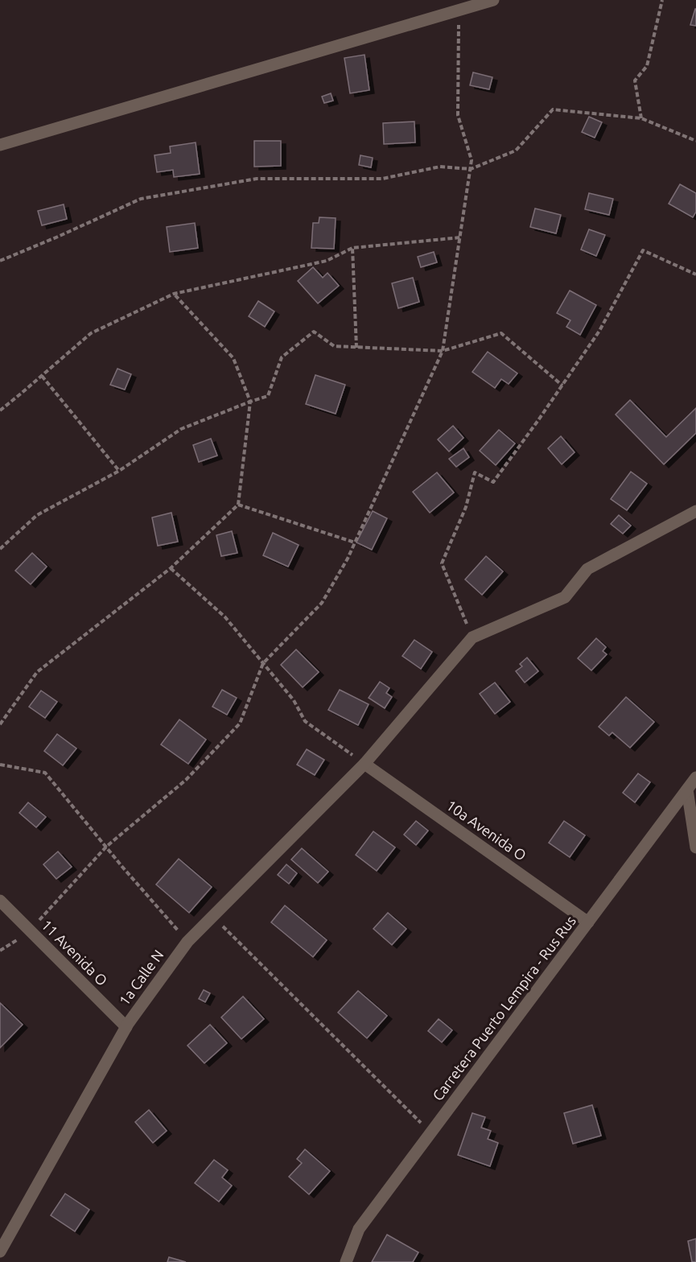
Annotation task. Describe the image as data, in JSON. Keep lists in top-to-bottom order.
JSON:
{
  "streets": {
    "street": [
      "10a Avenida O",
      "11 Avenida O",
      "1a Calle N",
      "Carretera Puerto Lempira - Rus Rus"
    ]
  },
  "crossings": [
    ["10a Avenida O", "1a Calle N"],
    ["10a Avenida O", "Carretera Puerto Lempira - Rus Rus"],
    ["11 Avenida O", "1a Calle N"]
  ]
}
